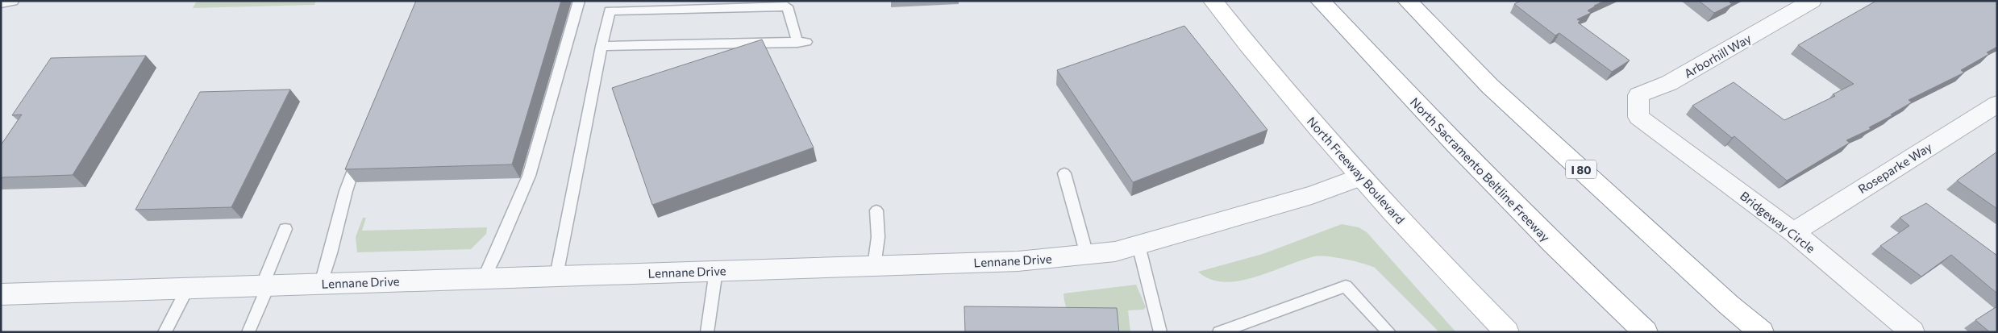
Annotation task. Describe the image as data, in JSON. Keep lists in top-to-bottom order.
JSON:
{
  "streets": {
    "main road": ["North Sacramento Beltline Freeway", "I 80", "North Freeway Boulevard"],
    "street": [
      "Arborhill Way",
      "Roseparke Way",
      "Bridgeway Circle",
      "Lennane Drive"
    ]
  },
  "crossings": [
    ["Arborhill Way", "Bridgeway Circle"],
    ["Roseparke Way", "Bridgeway Circle"],
    ["North Freeway Boulevard", "Lennane Drive"]
  ]
}
